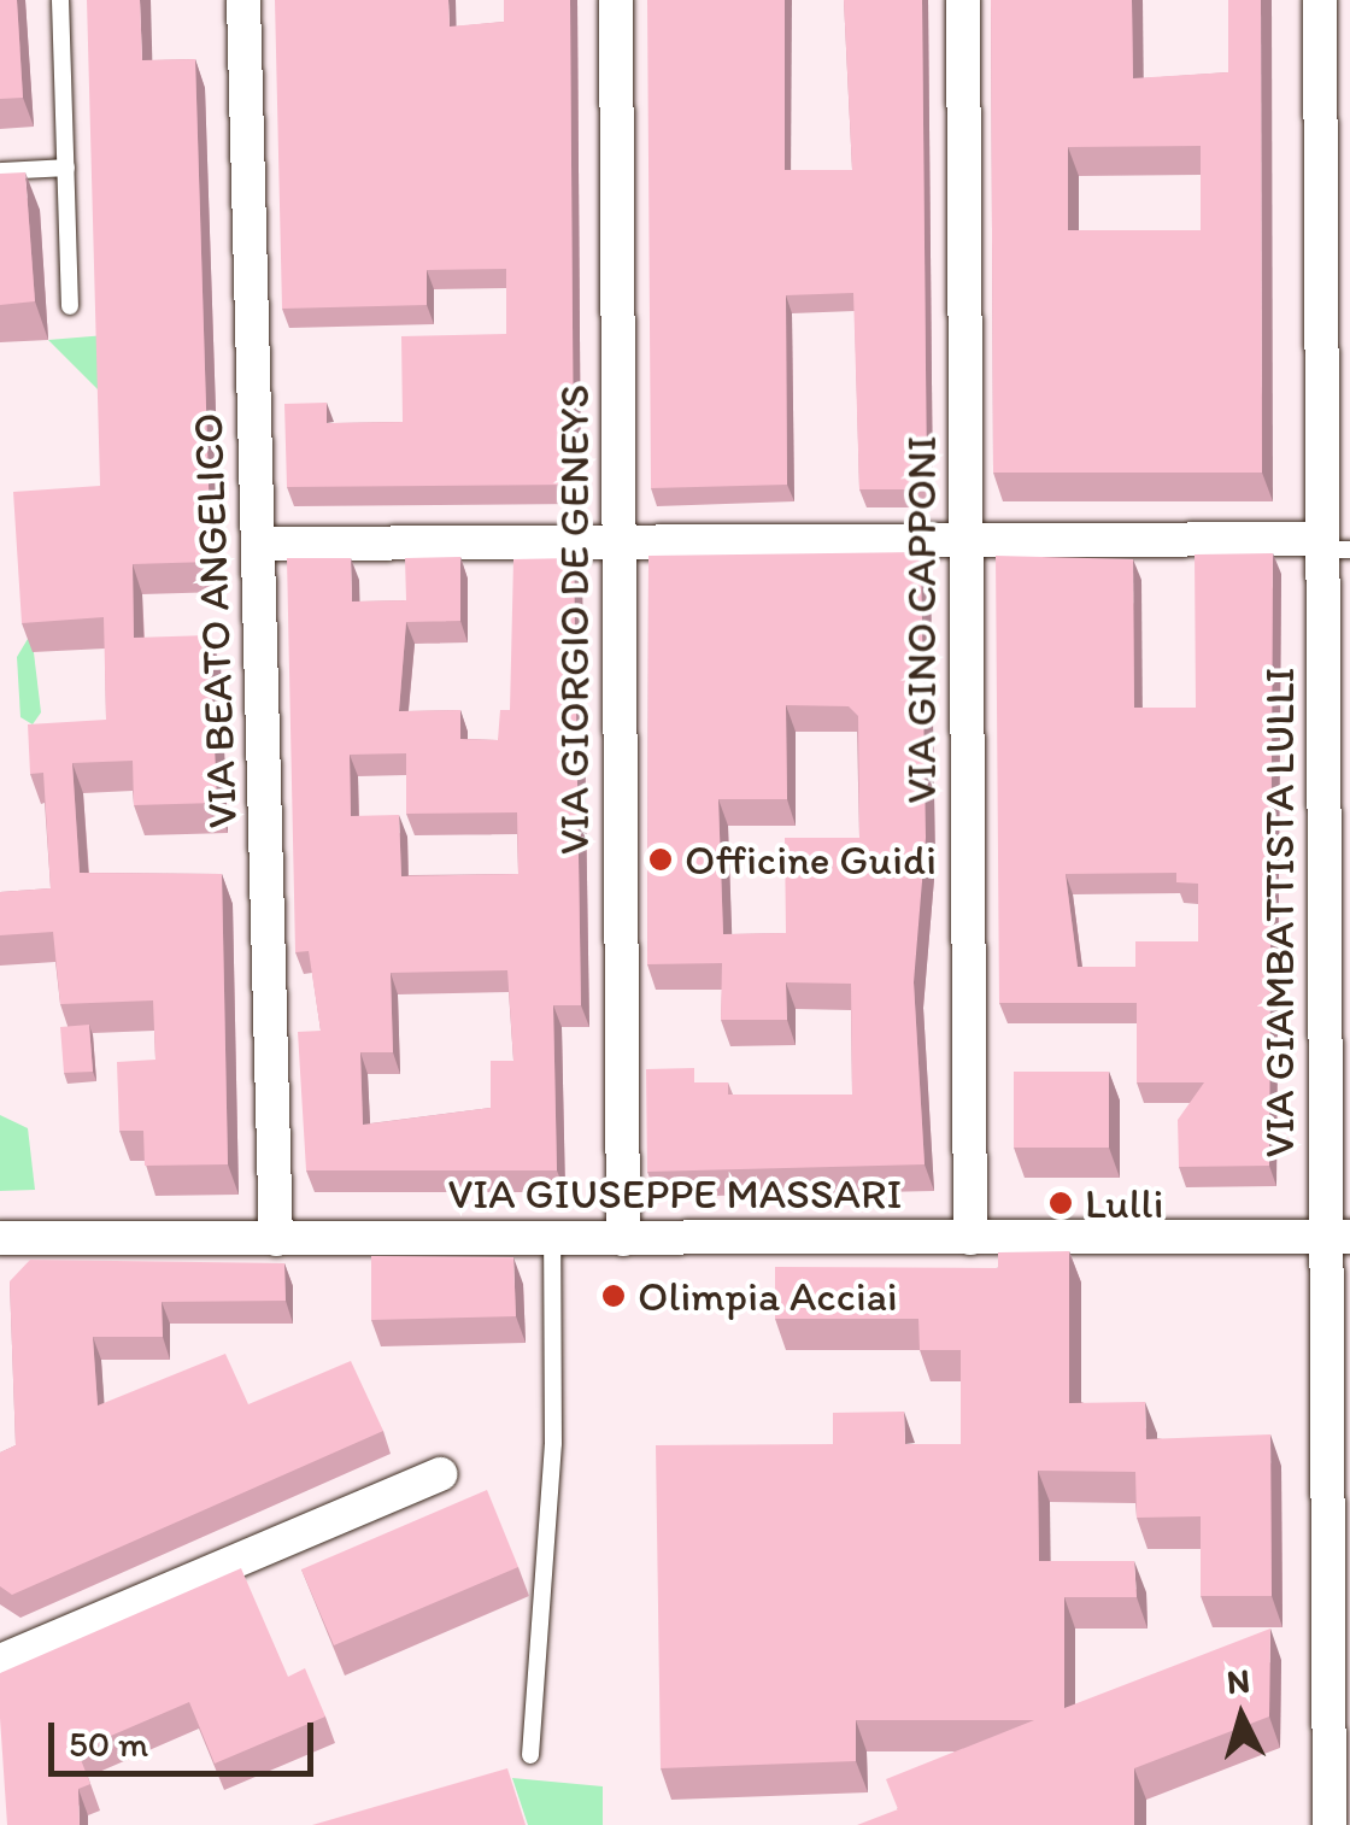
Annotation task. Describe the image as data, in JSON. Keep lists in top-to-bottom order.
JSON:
{
  "streets": {
    "street": [
      "VIA GIORGIO DE GENEYS",
      "VIA GINO CAPPONI",
      "VIA BEATO ANGELICO",
      "VIA GIAMBATTISTA LULLI",
      "VIA GIUSEPPE MASSARI"
    ]
  },
  "crossings": [
    ["VIA GIORGIO DE GENEYS", "VIA GIUSEPPE MASSARI"],
    ["VIA GINO CAPPONI", "VIA GIUSEPPE MASSARI"],
    ["VIA BEATO ANGELICO", "VIA GIUSEPPE MASSARI"],
    ["VIA GIAMBATTISTA LULLI", "VIA GIUSEPPE MASSARI"]
  ],
  "places": ["Officine Guidi", "Lulli", "Olimpia Acciai"],
  "scale_bar": "50 m",
  "north": "top"
}
